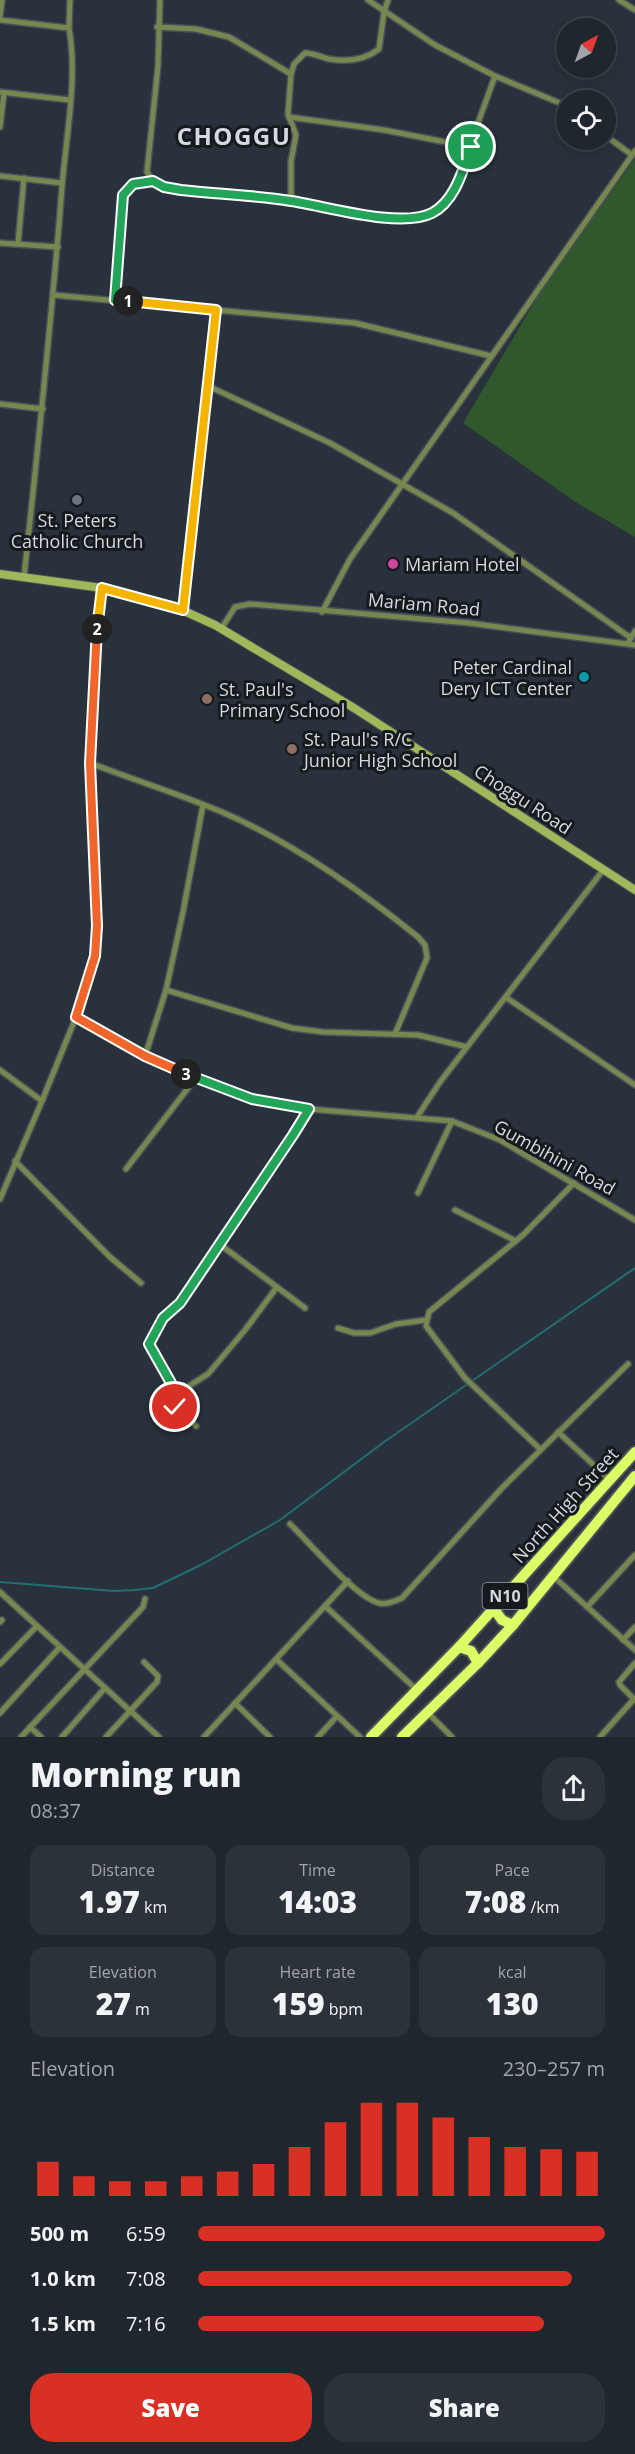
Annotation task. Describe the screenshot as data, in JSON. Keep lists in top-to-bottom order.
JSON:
{
  "streets": {
    "highway": ["North High Street", "N10"],
    "main road": ["Choggu Road"],
    "street": ["Mariam Road", "Gumbihini Road"]
  },
  "crossings": [
    ["Mariam Road", "Choggu Road"]
  ],
  "districts": ["CHOGGU"],
  "places": [
    "St. Peters Catholic Church",
    "Mariam Hotel",
    "Peter Cardinal Dery ICT Center",
    "St. Paul's Primary School",
    "St. Paul's R/C Junior High School"
  ],
  "north": "top right",
  "page": {
    "pins": ["1", "2", "3"],
    "heading": ["Morning run", "08:37"],
    "stats": [
      ["Distance", "1.97 km"],
      ["Time", "14:03"],
      ["Pace", "7:08 /km"],
      ["Elevation", "27 m"],
      ["Heart rate", "159 bpm"],
      ["kcal", "130"]
    ],
    "chart": ["Elevation", "230–257 m"],
    "list": [
      {
        "name": "500 m",
        "note": "6:59"
      },
      {
        "name": "1.0 km",
        "note": "7:08"
      },
      {
        "name": "1.5 km",
        "note": "7:16"
      }
    ],
    "buttons": ["Save", "Share"]
  }
}
